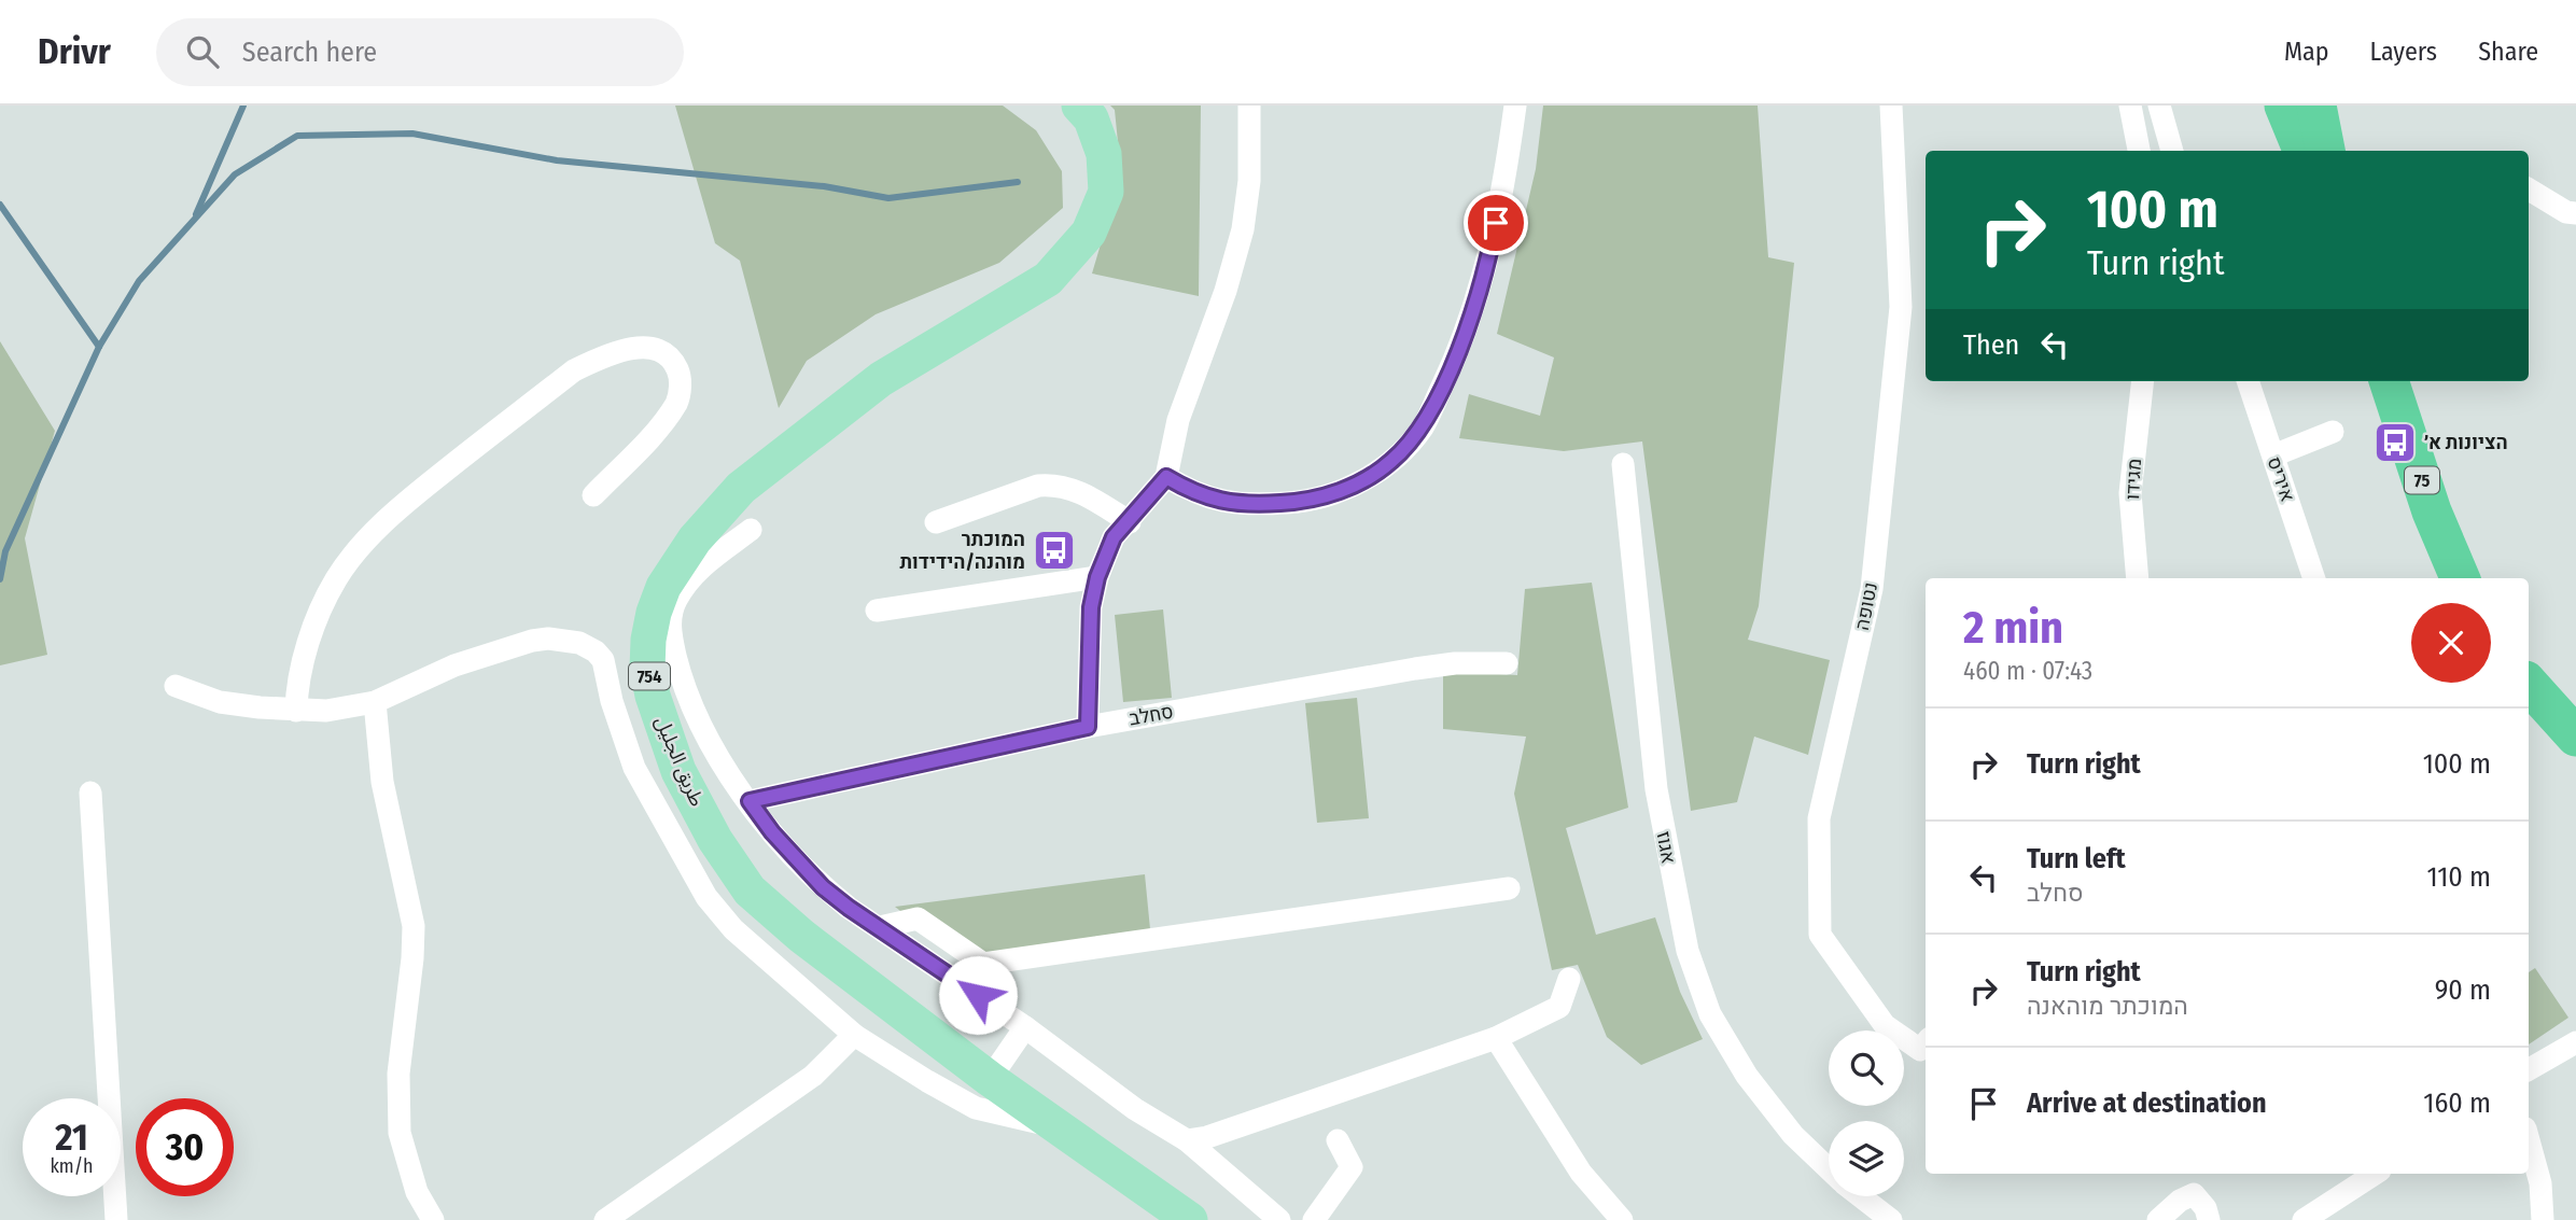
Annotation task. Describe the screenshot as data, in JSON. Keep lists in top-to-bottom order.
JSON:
{
  "streets": {
    "highway": ["75"],
    "main road": ["754", "طريق الجليل"],
    "street": [
      "מגידו",
      "איריס",
      "נטופה",
      "סחלב",
      "אגוז"
    ]
  },
  "places": {
    "bus stop": ["הציונות א׳", "המוכתר מוהנה/הידידות"]
  },
  "page": {
    "header": "Drivr",
    "search": "Search here",
    "nav": ["Map", "Layers", "Share"],
    "turn": ["100 m", "Turn right"],
    "then": "Then",
    "heading": ["2 min", "460 m · 07:43"],
    "list": [
      {
        "name": "Turn right",
        "value": "100 m"
      },
      {
        "name": "Turn left",
        "note": "סחלב",
        "value": "110 m"
      },
      {
        "name": "Turn right",
        "note": "המוכתר מוהאנה",
        "value": "90 m"
      },
      {
        "name": "Arrive at destination",
        "value": "160 m"
      }
    ],
    "speed": "21 km/h",
    "limit": "30"
  }
}
